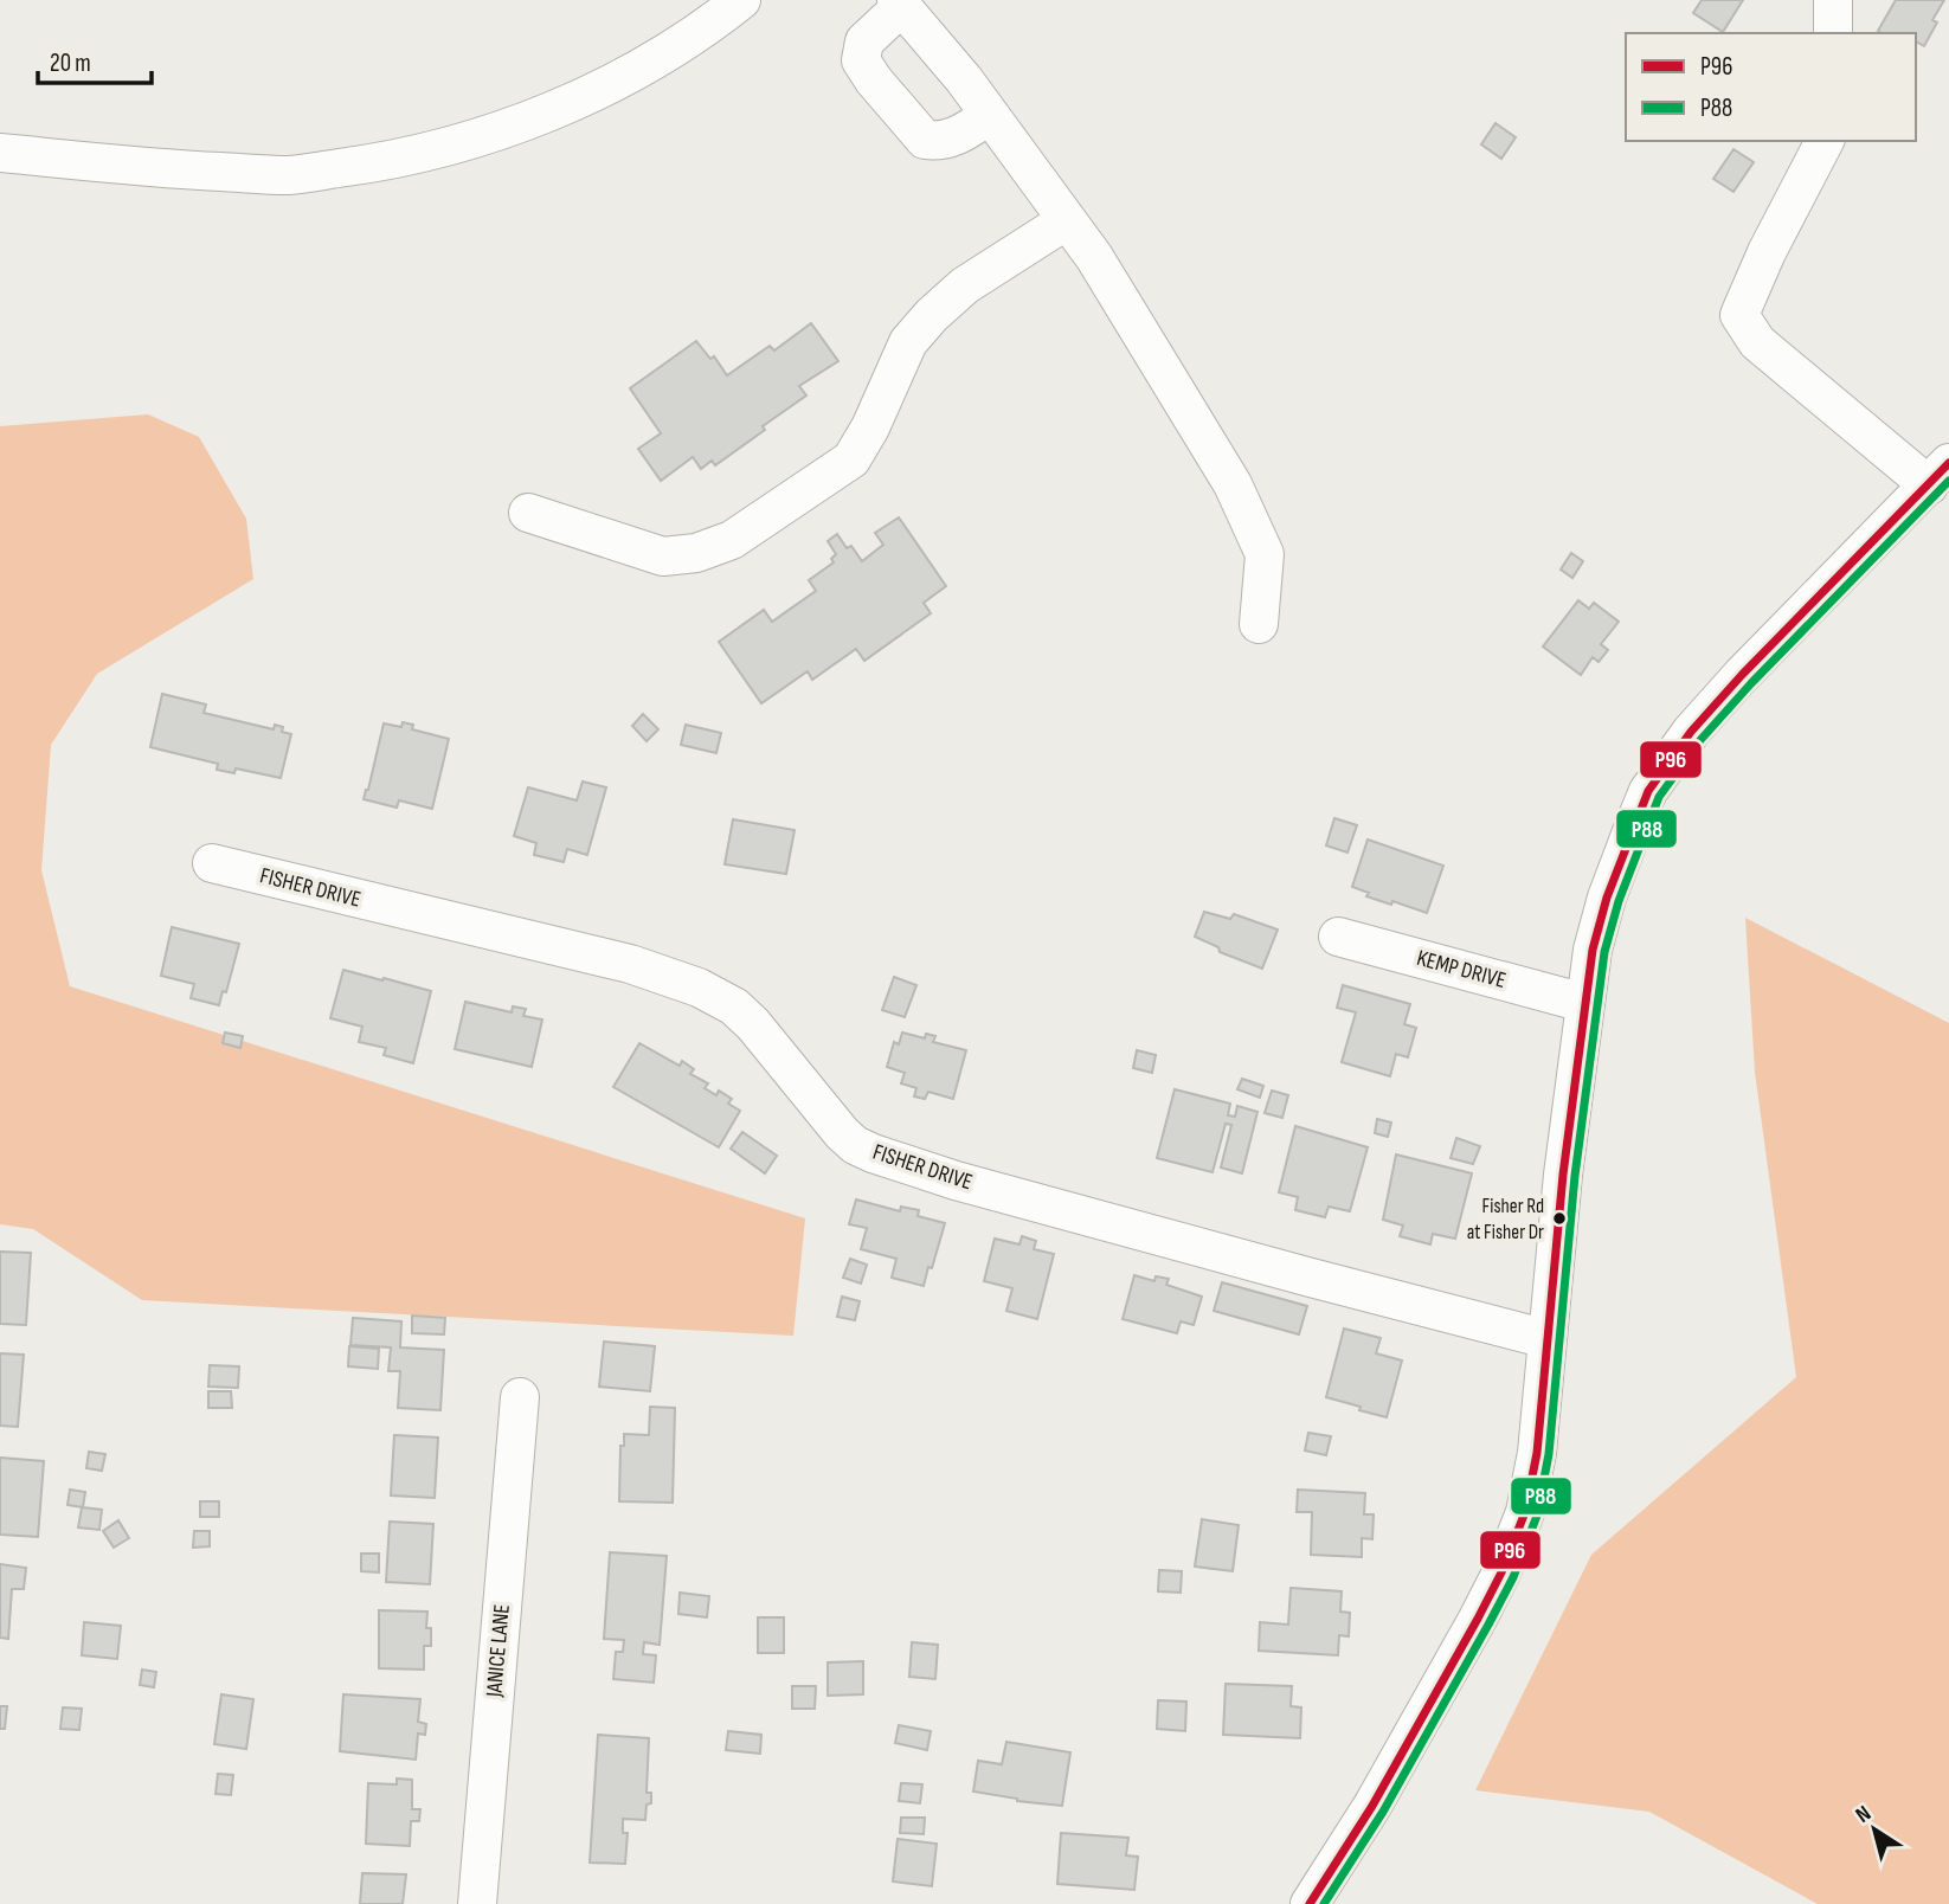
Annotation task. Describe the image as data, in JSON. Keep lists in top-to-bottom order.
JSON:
{
  "streets": {
    "street": ["FISHER DRIVE", "KEMP DRIVE", "JANICE LANE"]
  },
  "places": ["Fisher Rd at Fisher Dr"],
  "lines": ["transit line P96", "transit line P88"],
  "legend": ["P96", "P88"],
  "scale_bar": "20 m",
  "north": "top left"
}
